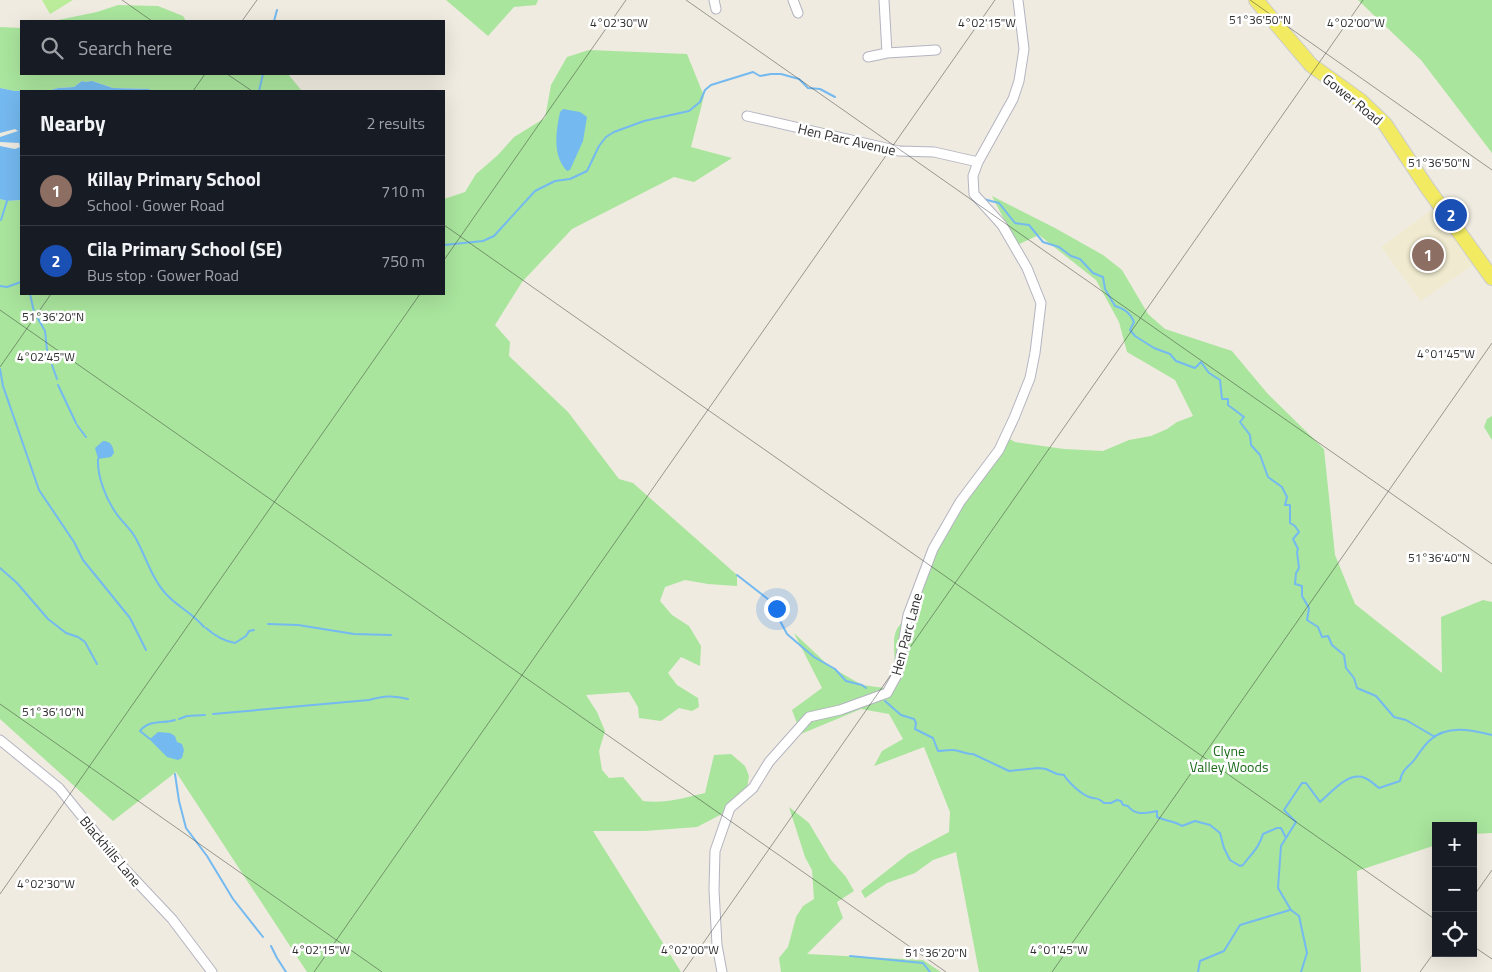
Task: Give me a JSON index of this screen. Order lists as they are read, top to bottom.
{
  "streets": {
    "main road": ["Gower Road"],
    "street": ["Hen Parc Avenue", "Hen Parc Lane", "Blackhills Lane"]
  },
  "crossings": [
    ["Hen Parc Avenue", "Hen Parc Lane"]
  ],
  "parks": ["Clyne Valley Woods"],
  "page": {
    "search": "Search here",
    "heading": ["Nearby", "2 results"],
    "list": [
      {
        "mark": "1",
        "name": "Killay Primary School",
        "note": "School · Gower Road",
        "value": "710 m"
      },
      {
        "mark": "2",
        "name": "Cila Primary School (SE)",
        "note": "Bus stop · Gower Road",
        "value": "750 m"
      }
    ],
    "pins": ["2", "1"],
    "map_buttons": ["+", "−"]
  },
  "coordinates": [
    "51°36'50\"N",
    "4°02'30\"W",
    "4°02'15\"W",
    "4°02'00\"W",
    "51°36'20\"N",
    "4°01'45\"W",
    "4°02'45\"W",
    "51°36'40\"N",
    "51°36'10\"N"
  ]
}
